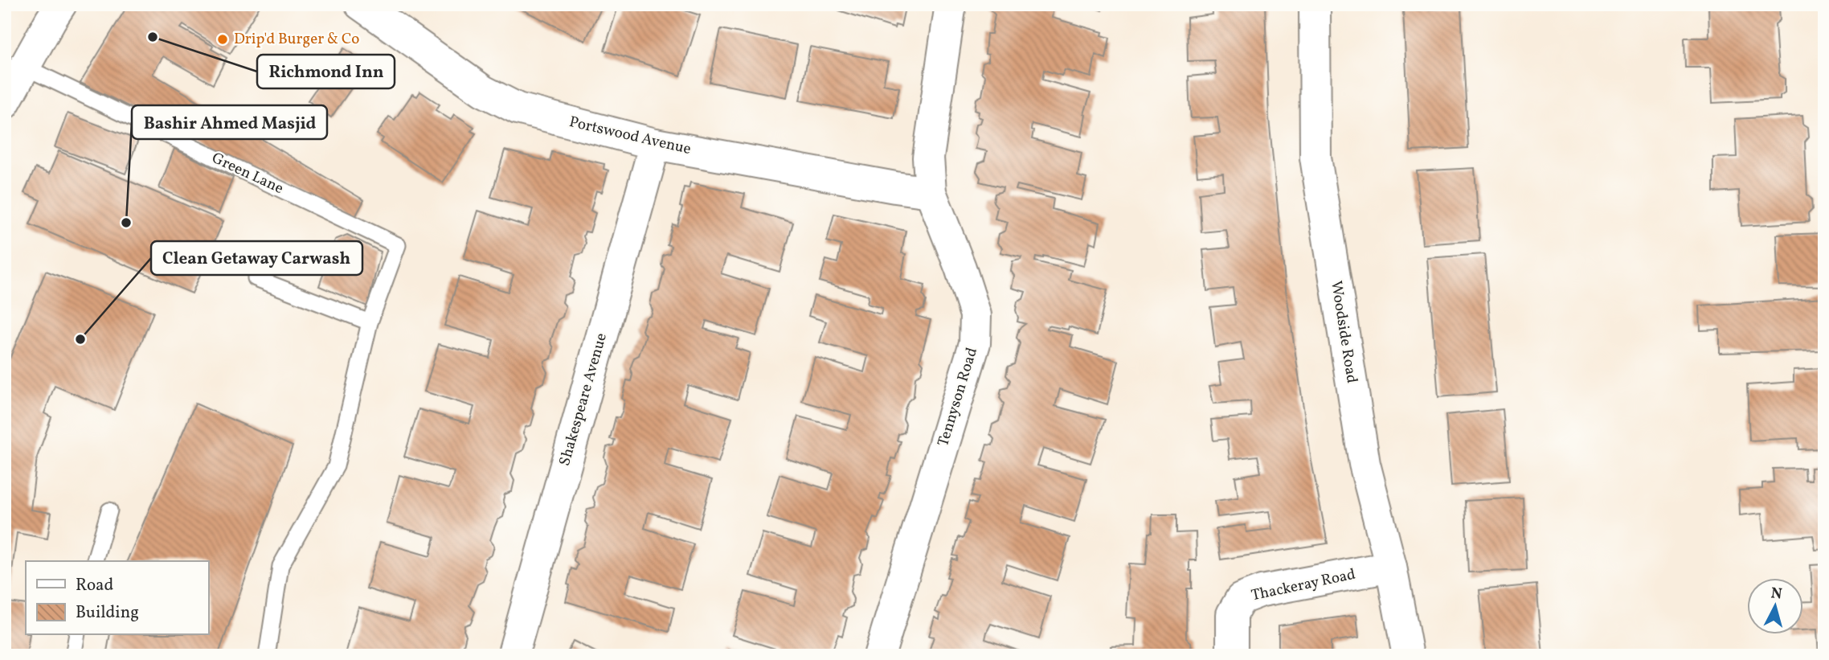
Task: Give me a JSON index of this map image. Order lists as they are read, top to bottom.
{
  "streets": {
    "street": [
      "Portswood Avenue",
      "Woodside Road",
      "Tennyson Road",
      "Shakespeare Avenue",
      "Thackeray Road"
    ],
    "lane": ["Green Lane"]
  },
  "crossings": [
    ["Portswood Avenue", "Tennyson Road"],
    ["Portswood Avenue", "Shakespeare Avenue"],
    ["Woodside Road", "Thackeray Road"]
  ],
  "places": [
    "Richmond Inn",
    "Drip'd Burger & Co",
    "Bashir Ahmed Masjid",
    "Clean Getaway Carwash"
  ],
  "legend": ["Road", "Building"],
  "north": "top"
}
